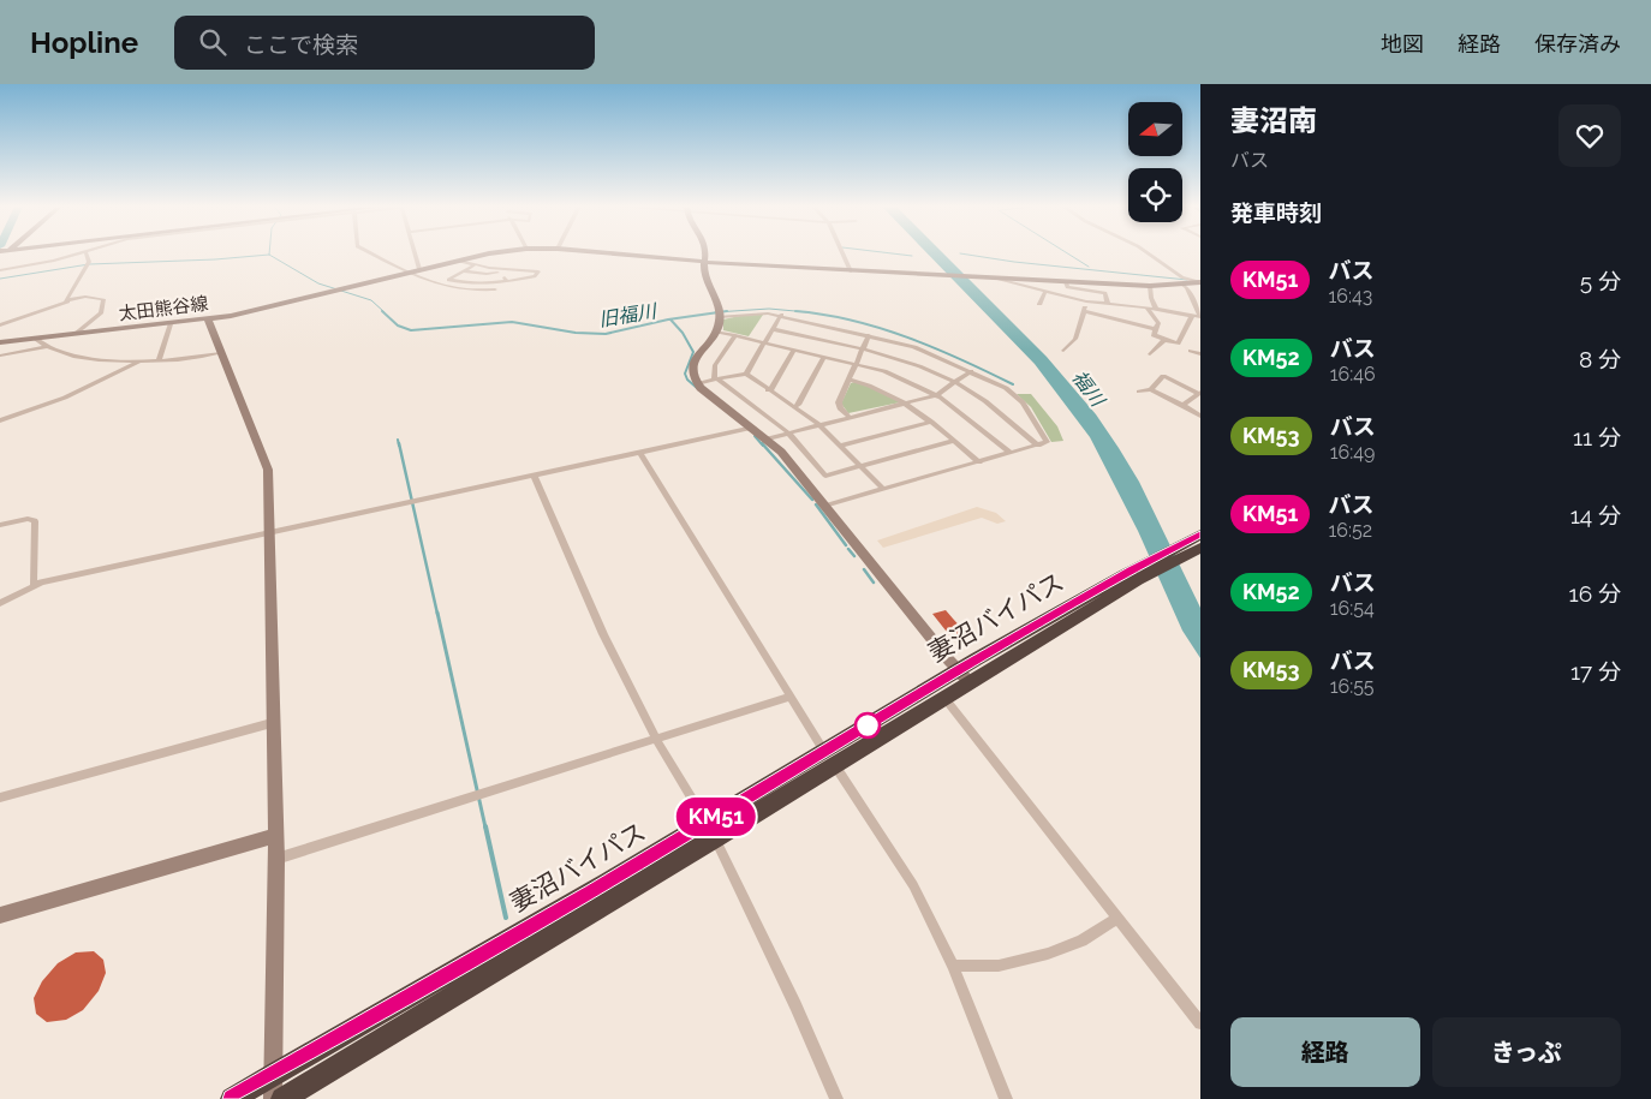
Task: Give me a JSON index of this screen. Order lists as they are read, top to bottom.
{
  "streets": {
    "highway": ["妻沼バイパス"],
    "street": ["太田熊谷線"]
  },
  "water": ["旧福川", "福川"],
  "lines": ["bus line KM51"],
  "north": "left",
  "page": {
    "header": "Hopline",
    "search": "ここで検索",
    "nav": ["地図", "経路", "保存済み"],
    "on_map": "KM51",
    "heading": [
      ["妻沼南", "バス"],
      "発車時刻"
    ],
    "list": [
      {
        "mark": "KM51",
        "name": "バス",
        "note": "16:43",
        "value": "5 分"
      },
      {
        "mark": "KM52",
        "name": "バス",
        "note": "16:46",
        "value": "8 分"
      },
      {
        "mark": "KM53",
        "name": "バス",
        "note": "16:49",
        "value": "11 分"
      },
      {
        "mark": "KM51",
        "name": "バス",
        "note": "16:52",
        "value": "14 分"
      },
      {
        "mark": "KM52",
        "name": "バス",
        "note": "16:54",
        "value": "16 分"
      },
      {
        "mark": "KM53",
        "name": "バス",
        "note": "16:55",
        "value": "17 分"
      }
    ],
    "buttons": ["経路", "きっぷ"]
  }
}
